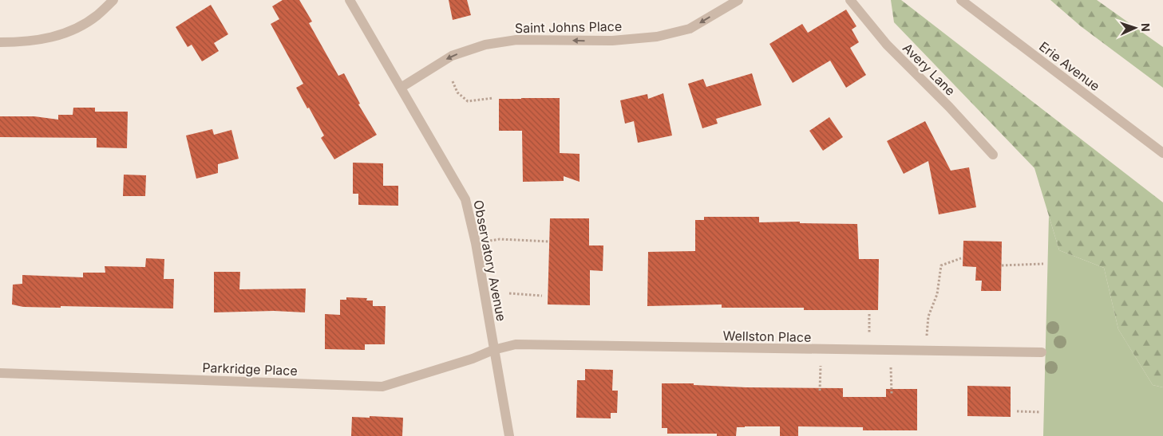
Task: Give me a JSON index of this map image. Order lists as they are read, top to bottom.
{
  "streets": {
    "street": [
      "Saint Johns Place",
      "Erie Avenue",
      "Avery Lane",
      "Observatory Avenue",
      "Wellston Place",
      "Parkridge Place"
    ]
  },
  "crossings": [
    ["Saint Johns Place", "Observatory Avenue"],
    ["Observatory Avenue", "Wellston Place"],
    ["Observatory Avenue", "Parkridge Place"],
    ["Wellston Place", "Parkridge Place"]
  ],
  "one_way": ["Saint Johns Place"],
  "north": "right"
}
